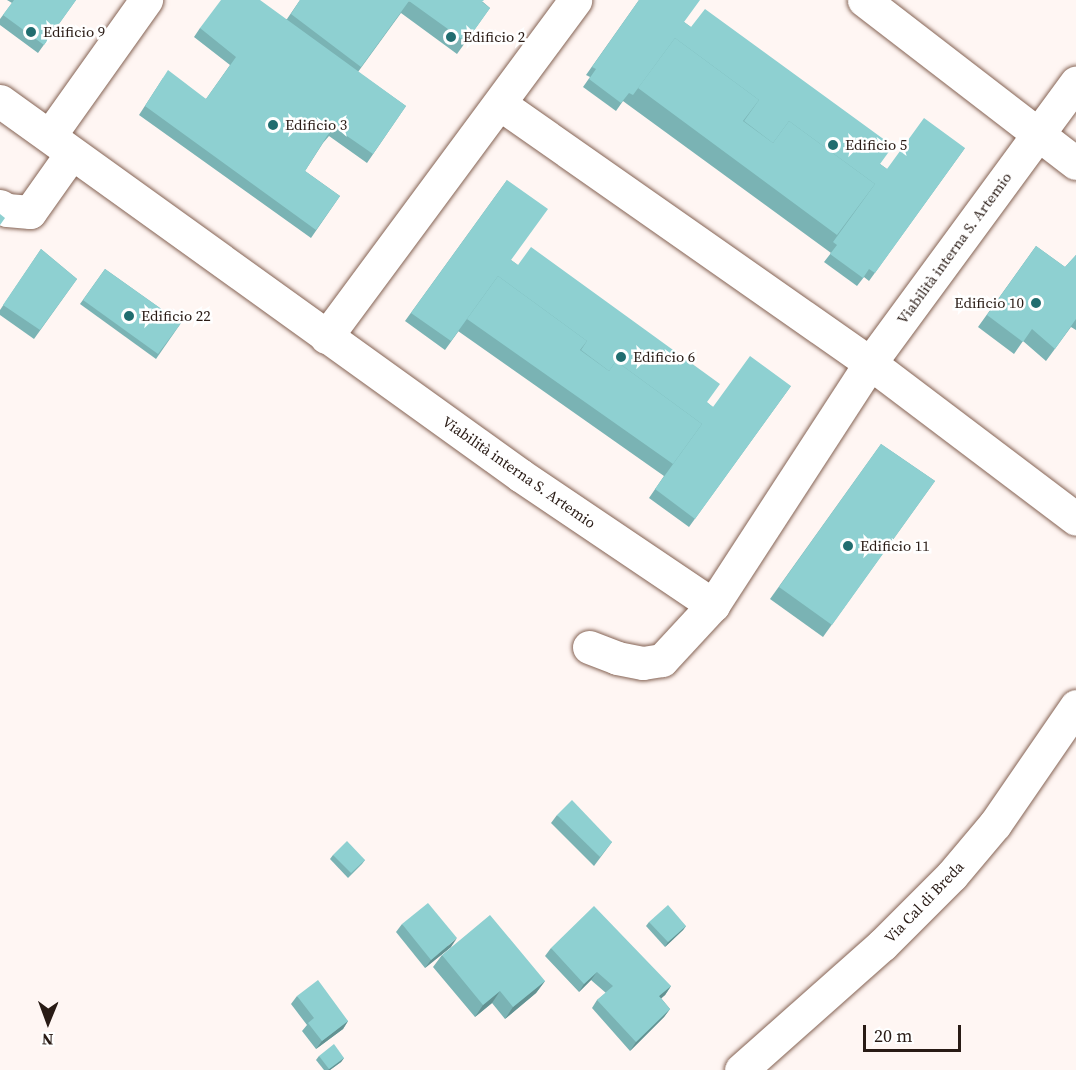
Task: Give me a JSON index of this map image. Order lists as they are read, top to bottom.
{
  "streets": {
    "street": ["Viabilità interna S. Artemio", "Via Cal di Breda"]
  },
  "places": [
    "Edificio 9",
    "Edificio 2",
    "Edificio 3",
    "Edificio 5",
    "Edificio 10",
    "Edificio 22",
    "Edificio 6",
    "Edificio 11"
  ],
  "scale_bar": "20 m",
  "north": "bottom"
}
